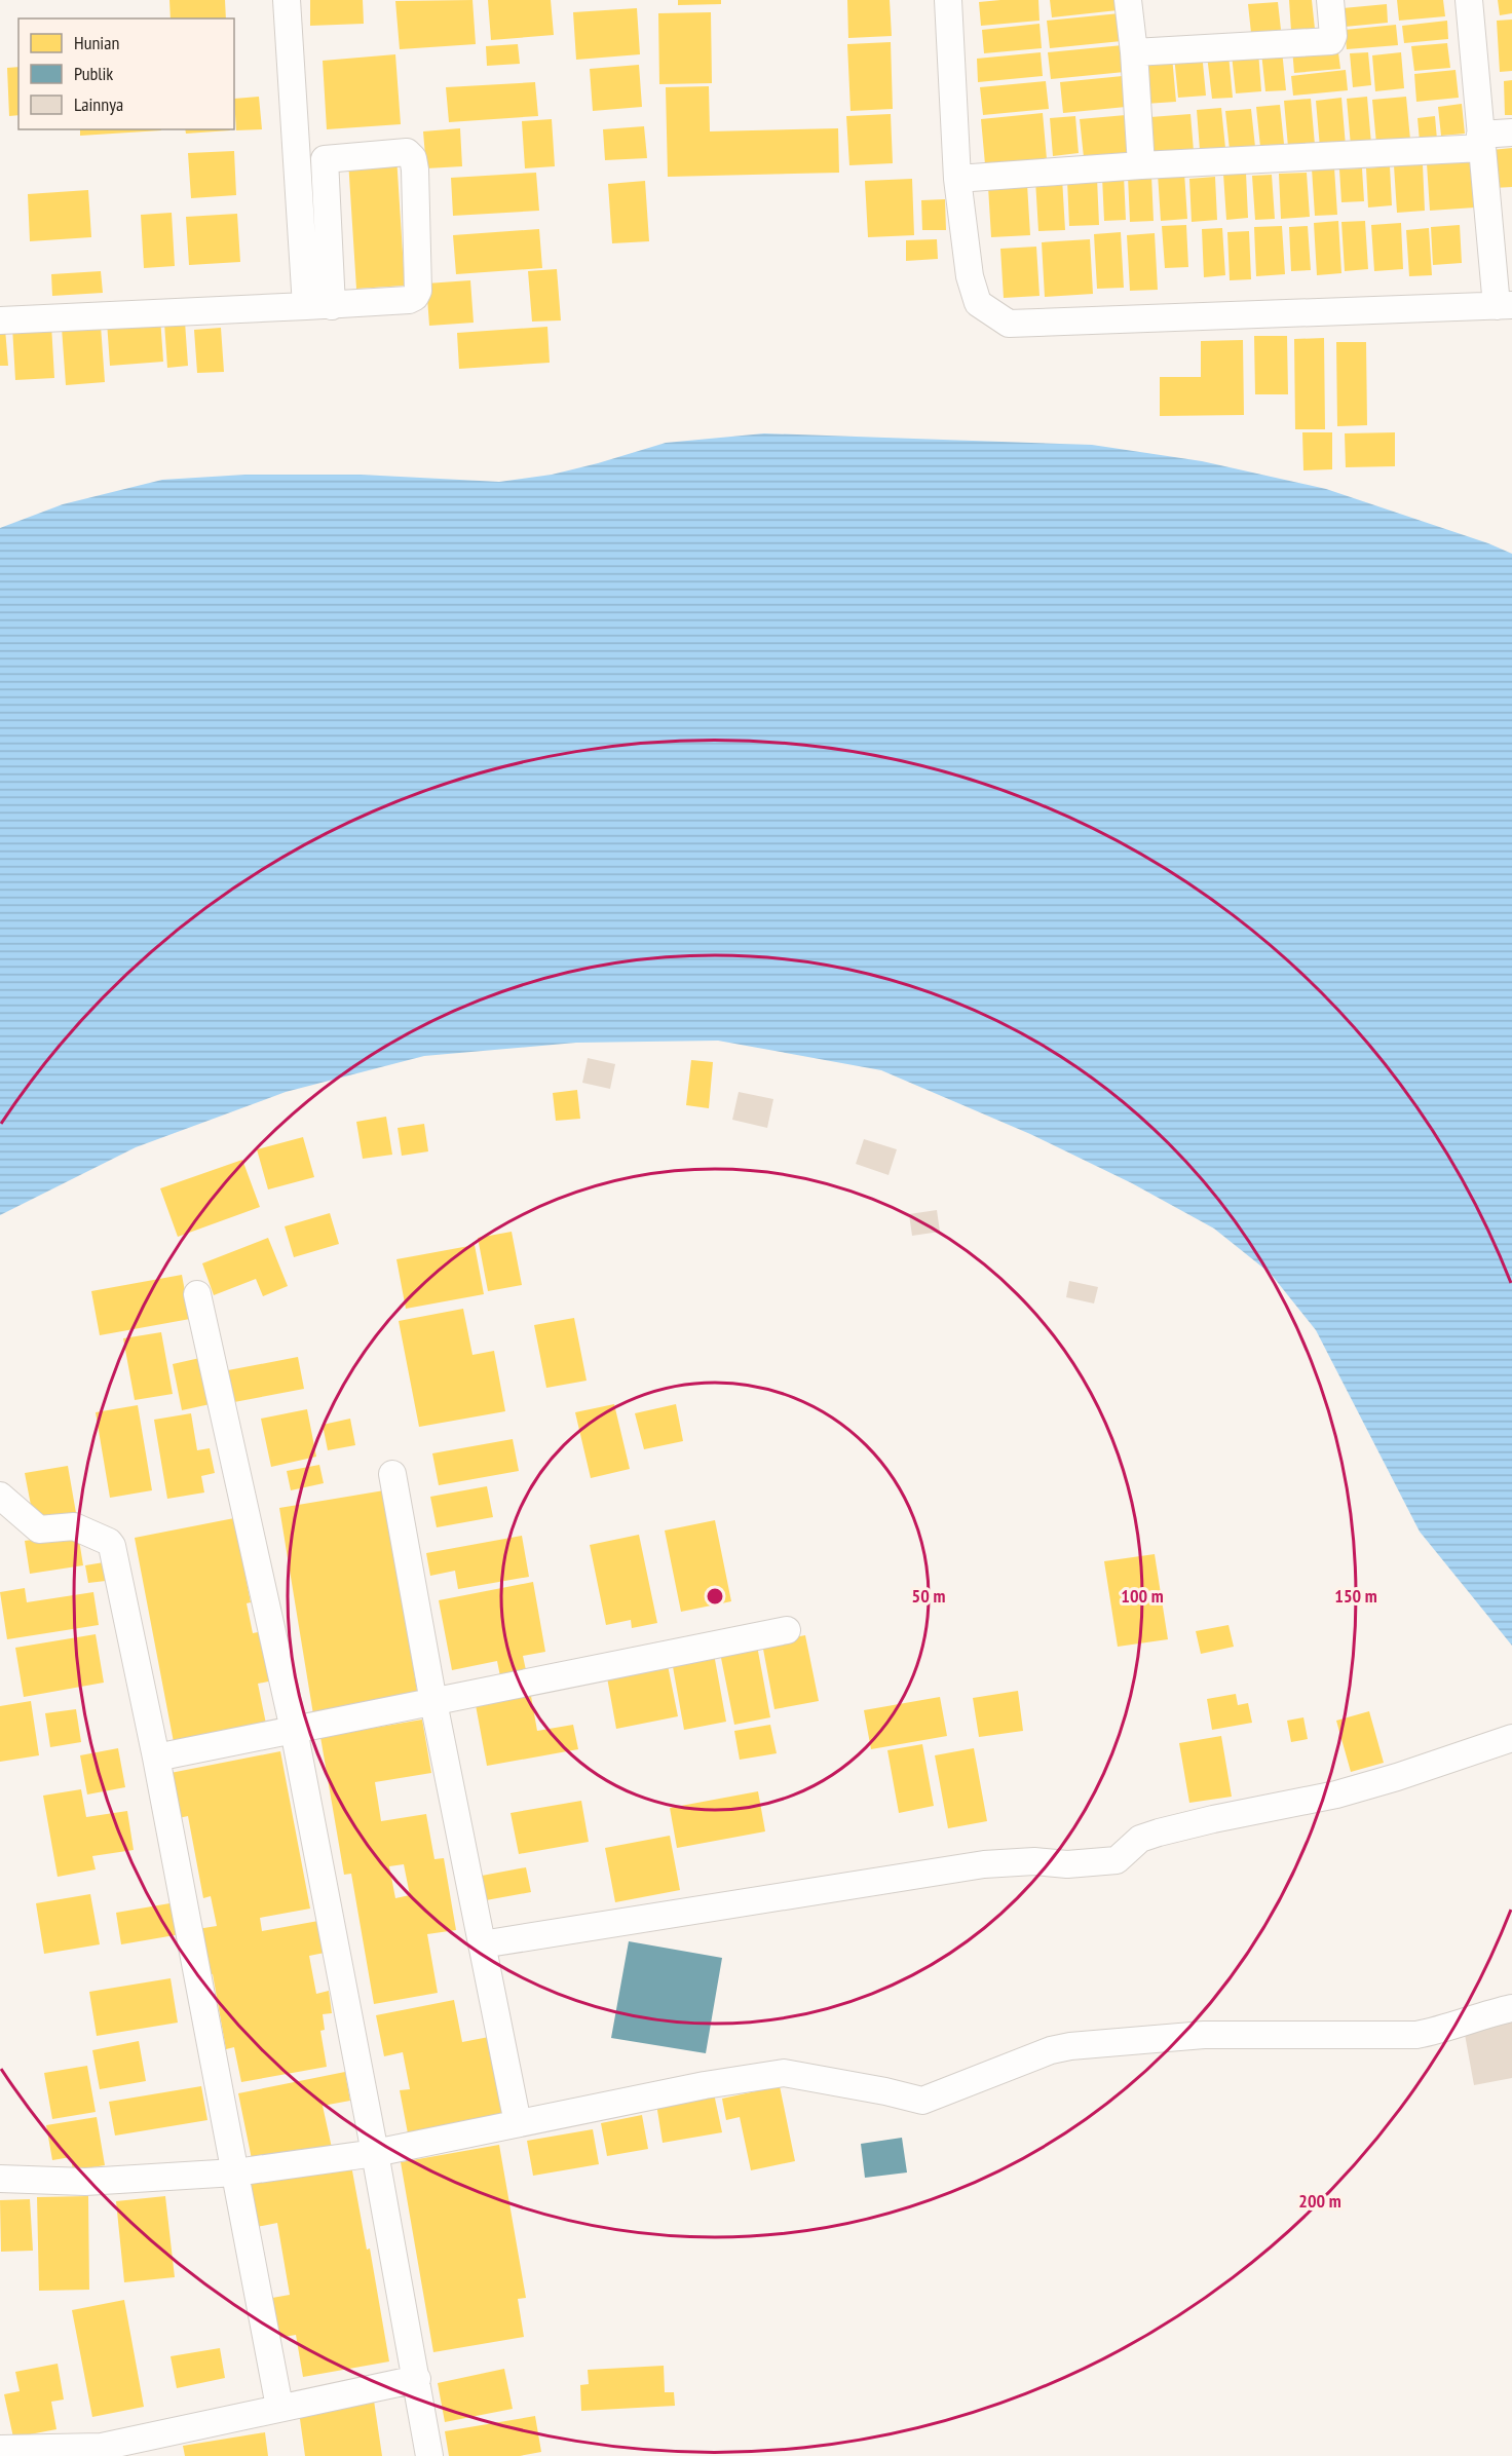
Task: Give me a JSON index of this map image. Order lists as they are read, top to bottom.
{
  "legend": ["Hunian", "Publik", "Lainnya"],
  "rings": [
    "50 m",
    "100 m",
    "150 m",
    "200 m"
  ]
}
